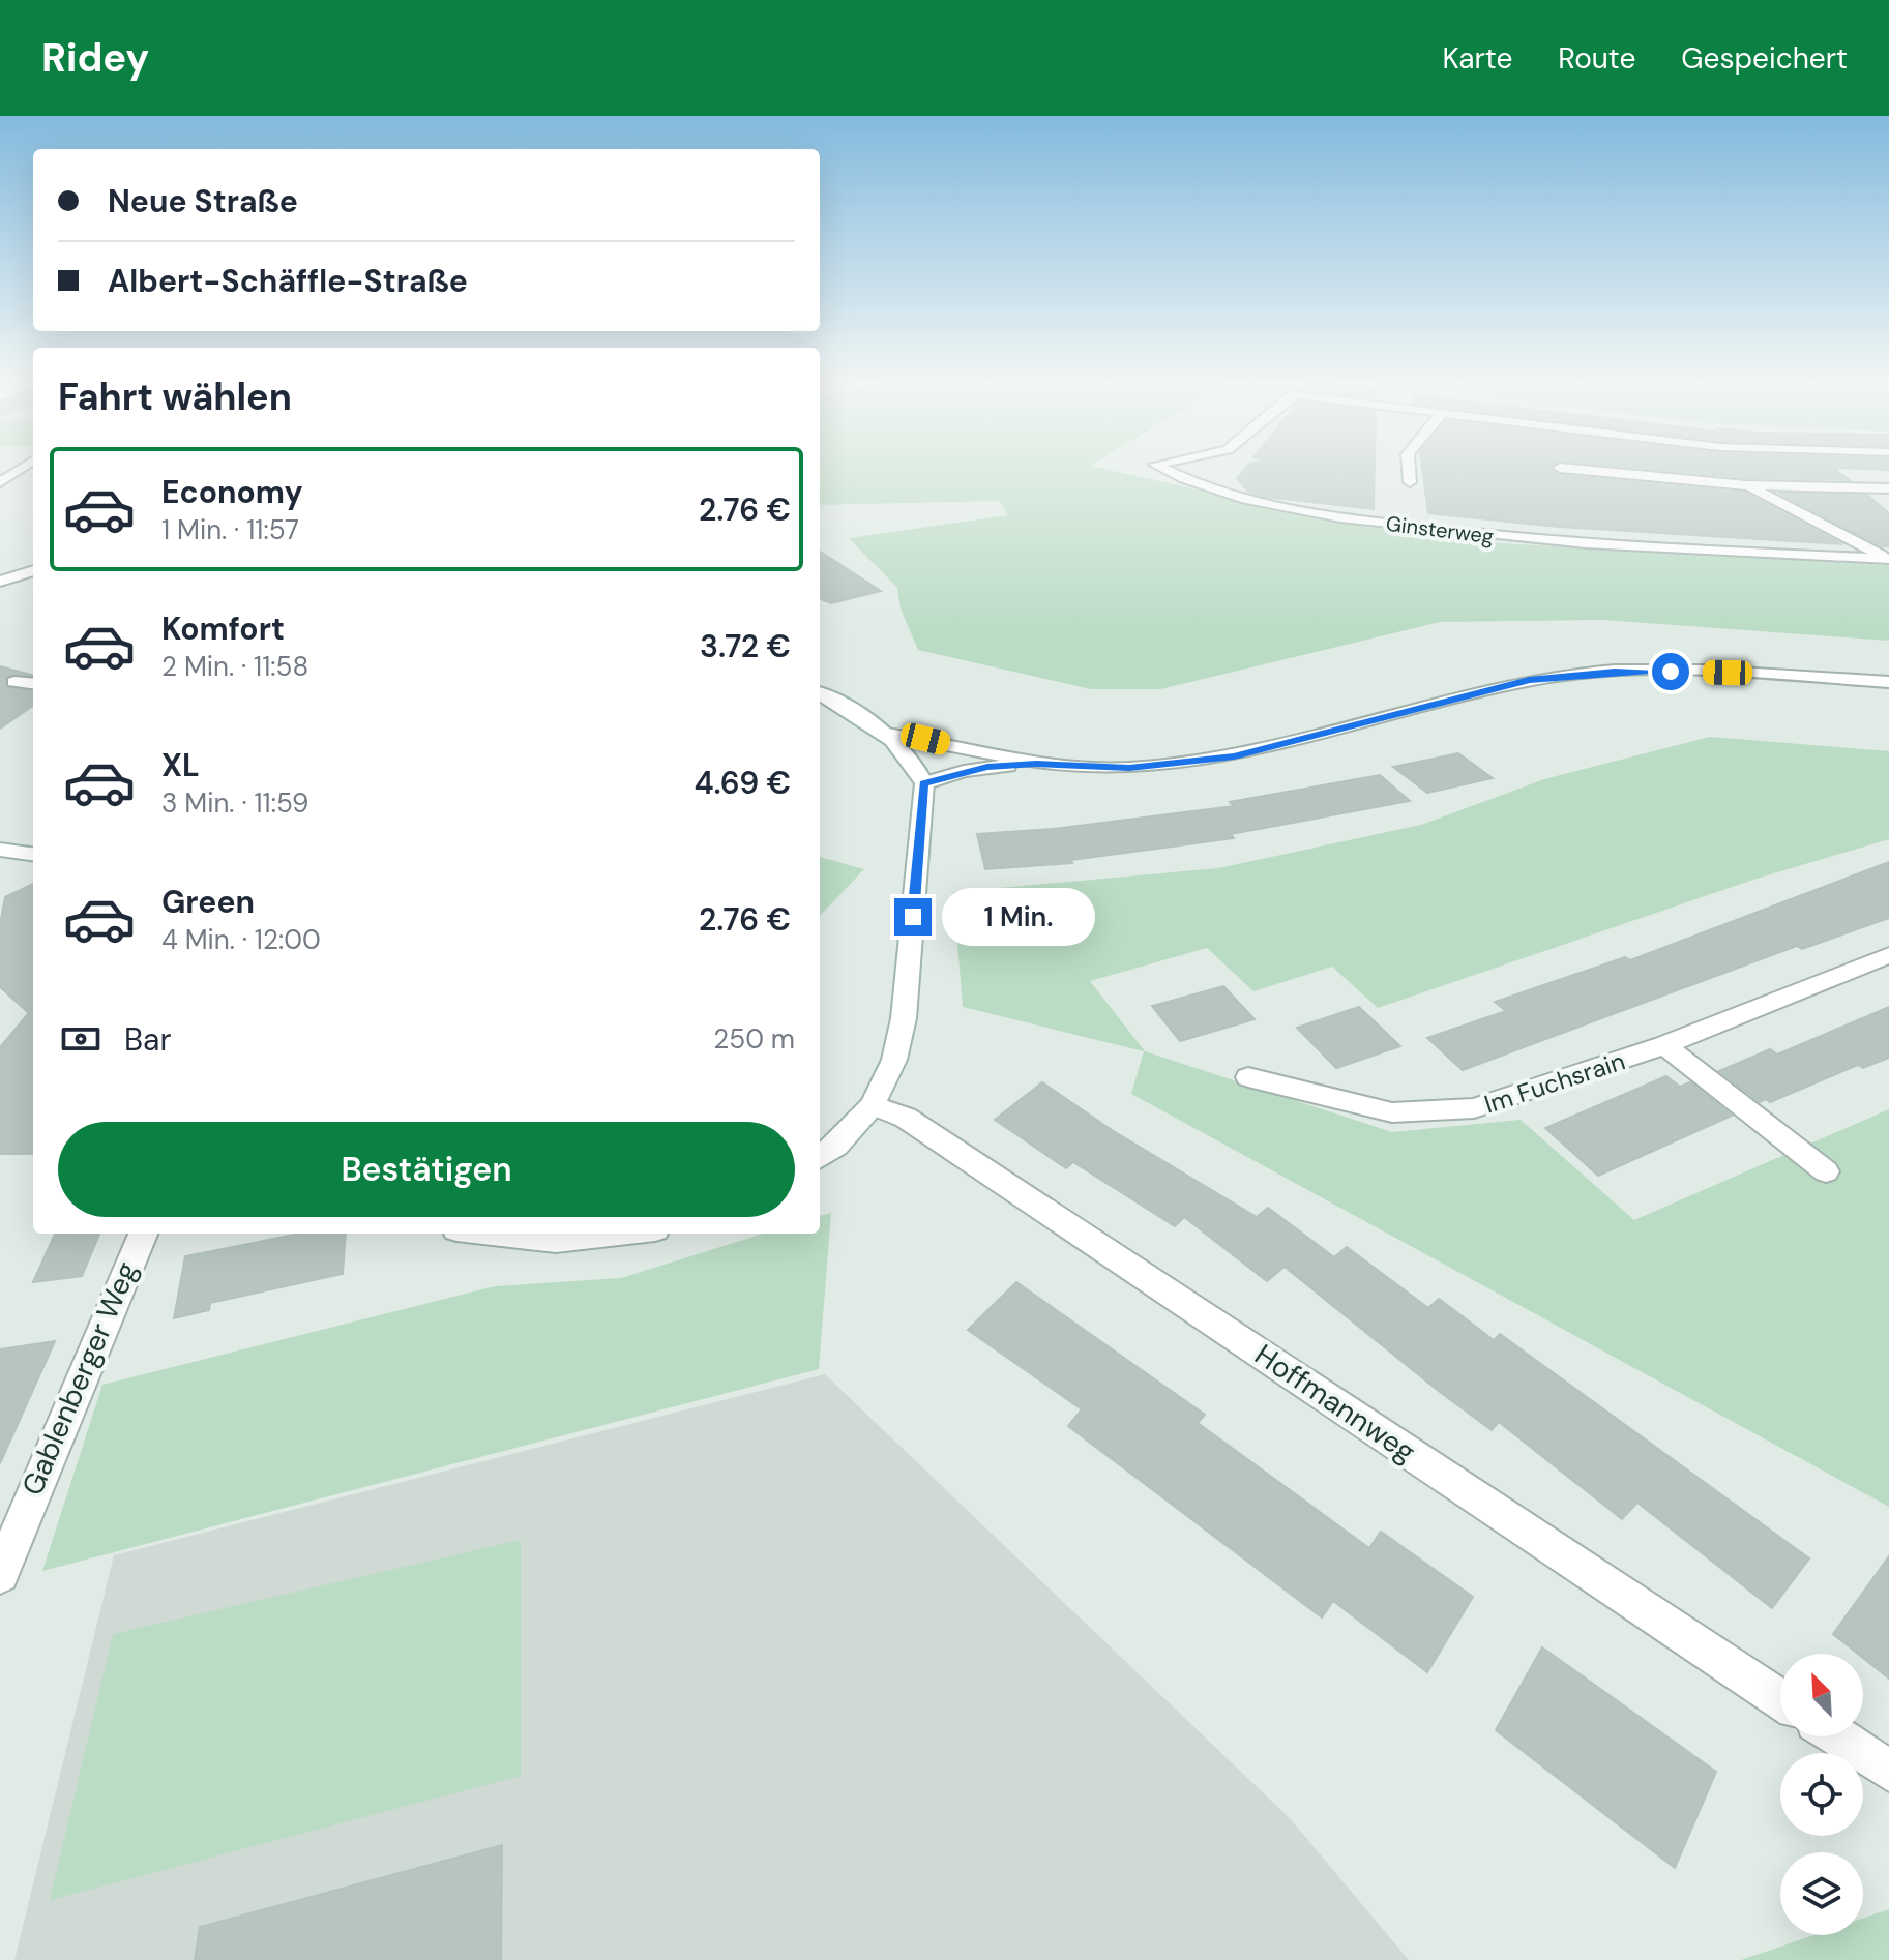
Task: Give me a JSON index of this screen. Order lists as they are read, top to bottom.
{
  "streets": {
    "street": [
      "Ginsterweg",
      "Im Fuchsrain",
      "Gablenberger Weg",
      "Hoffmannweg"
    ]
  },
  "north": "top left",
  "page": {
    "header": "Ridey",
    "nav": ["Karte", "Route", "Gespeichert"],
    "banner": ["Neue Straße", "Albert-Schäffle-Straße"],
    "heading": "Fahrt wählen",
    "list": [
      {
        "name": "Economy",
        "note": "1 Min. · 11:57",
        "value": "2.76 €"
      },
      {
        "name": "Komfort",
        "note": "2 Min. · 11:58",
        "value": "3.72 €"
      },
      {
        "name": "XL",
        "note": "3 Min. · 11:59",
        "value": "4.69 €"
      },
      {
        "name": "Green",
        "note": "4 Min. · 12:00",
        "value": "2.76 €"
      }
    ],
    "bubble": "1 Min.",
    "pay": ["Bar", "250 m"],
    "buttons": "Bestätigen"
  }
}
